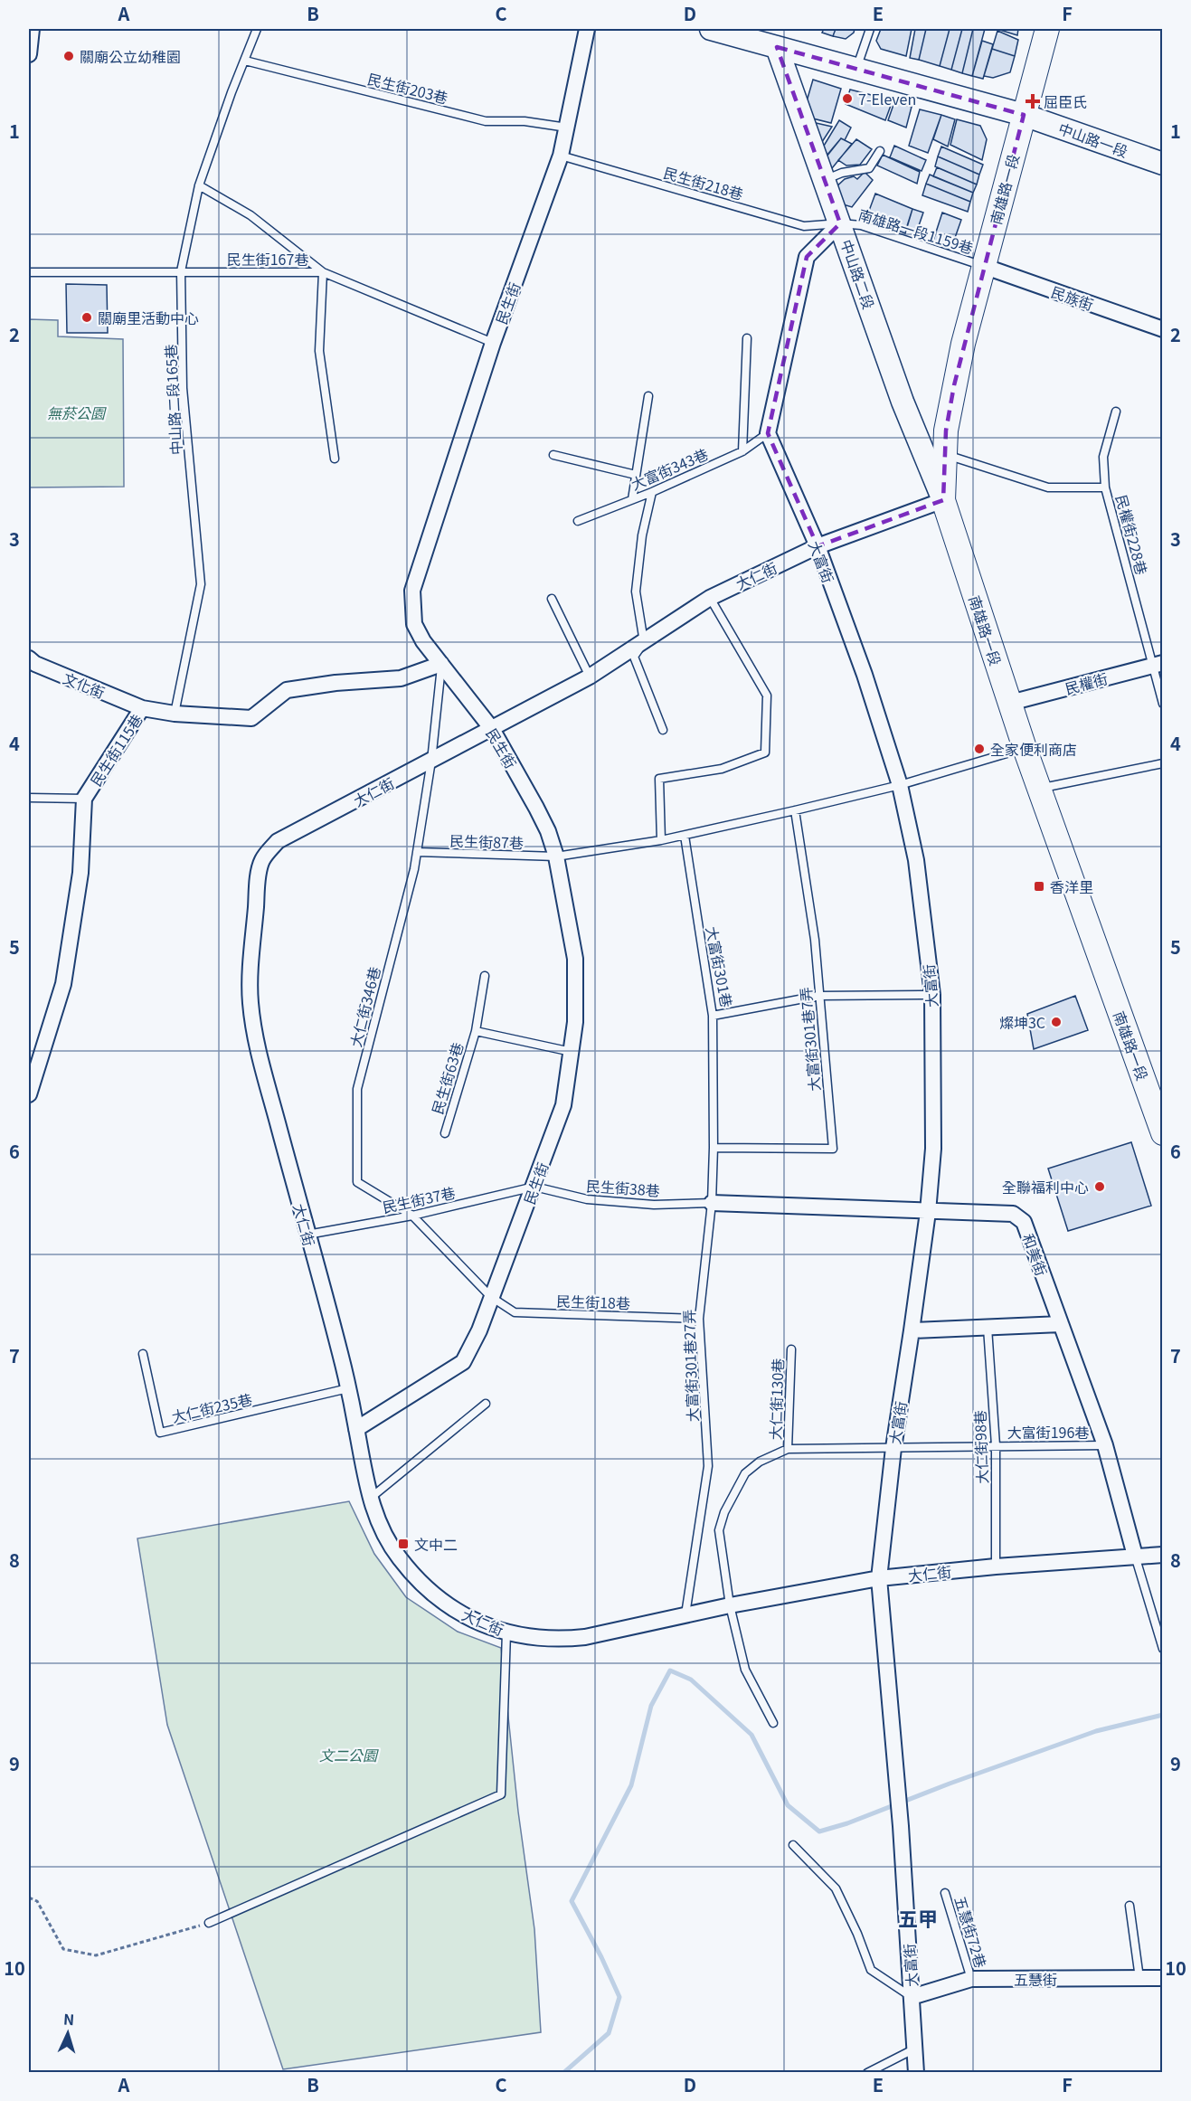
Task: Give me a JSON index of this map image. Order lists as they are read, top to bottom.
{
  "streets": {
    "main road": ["南雄路一段"],
    "street": [
      "中山路一段",
      "中山路二段",
      "民族街",
      "民生街",
      "大富街",
      "大仁街",
      "民權街",
      "文化街",
      "民生街115巷",
      "和美街",
      "五慧街"
    ],
    "lane": [
      "民生街203巷",
      "民生街218巷",
      "南雄路一段1159巷",
      "民生街167巷",
      "中山路二段165巷",
      "大富街343巷",
      "民權街228巷",
      "民生街87巷",
      "大富街301巷",
      "大仁街346巷",
      "大富街301巷7弄",
      "民生街63巷",
      "民生街38巷",
      "民生街37巷",
      "民生街18巷",
      "大富街301巷27弄",
      "大仁街130巷",
      "大仁街235巷",
      "大富街196巷",
      "大仁街98巷",
      "五慧街72巷"
    ]
  },
  "crossings": [
    ["民生街203巷", "民生街"],
    ["民生街203巷", "中山路二段165巷"],
    ["中山路一段", "南雄路一段"],
    ["民生街218巷", "南雄路一段1159巷"],
    ["民生街218巷", "中山路二段"],
    ["民生街218巷", "民生街"],
    ["南雄路一段", "南雄路一段1159巷"],
    ["南雄路一段", "中山路二段"],
    ["南雄路一段", "民族街"],
    ["南雄路一段", "大仁街"],
    ["南雄路一段", "民權街"],
    ["南雄路一段1159巷", "中山路二段"],
    ["南雄路一段1159巷", "民族街"],
    ["民生街167巷", "民生街"],
    ["民生街167巷", "中山路二段165巷"],
    ["中山路二段", "大仁街"],
    ["民生街", "大仁街"],
    ["民生街", "民生街115巷"],
    ["民生街", "民生街87巷"],
    ["民生街", "大仁街346巷"],
    ["民生街", "民生街63巷"],
    ["民生街", "民生街38巷"],
    ["民生街", "民生街37巷"],
    ["民生街", "民生街18巷"],
    ["中山路二段165巷", "民生街115巷"],
    ["大富街343巷", "大富街"],
    ["民權街228巷", "民權街"],
    ["大富街", "大仁街"],
    ["大富街", "大富街301巷"],
    ["大富街", "和美街"],
    ["大富街", "大仁街130巷"],
    ["大富街", "大富街196巷"],
    ["大富街", "五慧街"],
    ["大仁街", "大仁街346巷"],
    ["大仁街", "民生街37巷"],
    ["大仁街", "和美街"],
    ["大仁街", "大富街301巷27弄"],
    ["大仁街", "大仁街130巷"],
    ["大仁街", "大仁街235巷"],
    ["大仁街", "大仁街98巷"],
    ["文化街", "民生街115巷"],
    ["民生街115巷", "大仁街346巷"],
    ["民生街87巷", "大仁街346巷"],
    ["大富街301巷", "大富街301巷7弄"],
    ["大富街301巷", "大富街301巷27弄"],
    ["大仁街346巷", "民生街37巷"],
    ["大仁街346巷", "民生街18巷"],
    ["大富街301巷7弄", "大富街301巷27弄"],
    ["民生街38巷", "民生街37巷"],
    ["民生街38巷", "和美街"],
    ["民生街38巷", "大富街301巷27弄"],
    ["和美街", "大富街301巷27弄"],
    ["和美街", "大富街196巷"],
    ["民生街18巷", "大富街301巷27弄"],
    ["大仁街130巷", "大富街196巷"],
    ["大富街196巷", "大仁街98巷"],
    ["五慧街72巷", "五慧街"]
  ],
  "districts": ["五甲"],
  "parks": ["無菸公園", "文二公園"],
  "places": {
    "other": [
      "關廟公立幼稚園",
      "7-Eleven",
      "關廟里活動中心",
      "全家便利商店",
      "燦坤3C",
      "全聯福利中心"
    ],
    "health": ["屈臣氏"],
    "transit": ["香洋里", "文中二"]
  },
  "north": "top",
  "grid": {
    "columns": [
      "A",
      "B",
      "C",
      "D",
      "E",
      "F"
    ],
    "rows": [
      "1",
      "2",
      "3",
      "4",
      "5",
      "6",
      "7",
      "8",
      "9",
      "10"
    ]
  }
}
